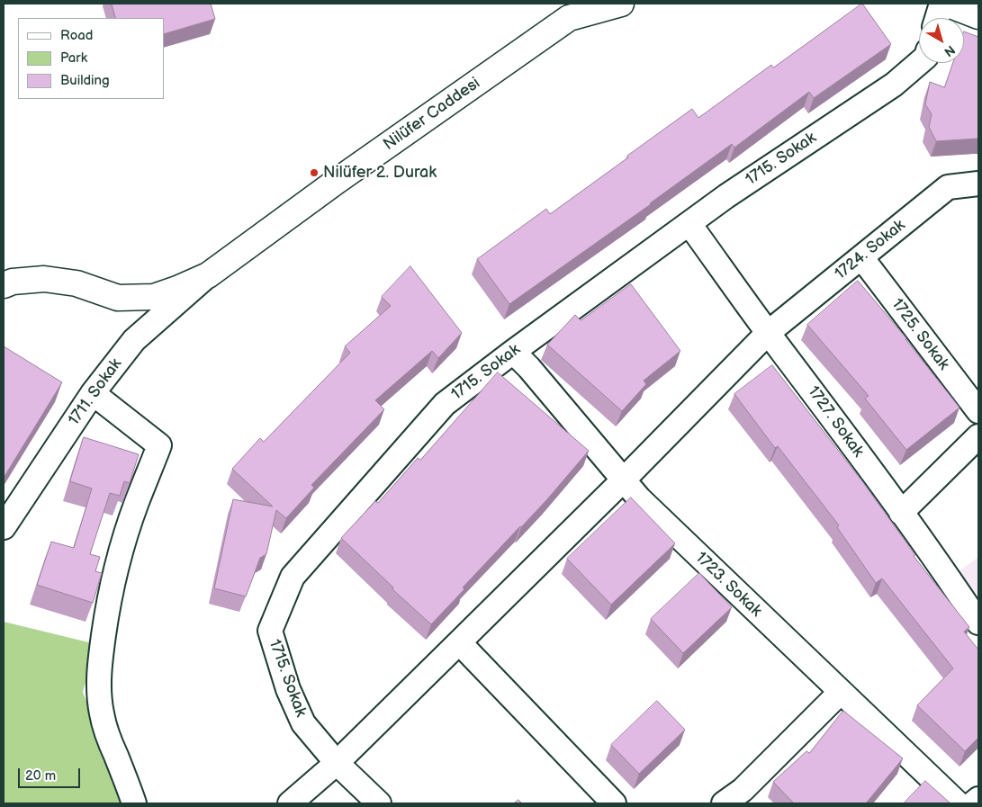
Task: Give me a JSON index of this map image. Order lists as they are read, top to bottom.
{
  "streets": {
    "street": [
      "Nilüfer Caddesi",
      "1715. Sokak",
      "1724. Sokak",
      "1725. Sokak",
      "1711. Sokak",
      "1727. Sokak",
      "1723. Sokak"
    ]
  },
  "crossings": [
    ["Nilüfer Caddesi", "1711. Sokak"],
    ["1715. Sokak", "1724. Sokak"],
    ["1715. Sokak", "1727. Sokak"],
    ["1715. Sokak", "1723. Sokak"],
    ["1724. Sokak", "1725. Sokak"],
    ["1724. Sokak", "1727. Sokak"],
    ["1724. Sokak", "1723. Sokak"]
  ],
  "places": ["Nilüfer 2. Durak"],
  "legend": ["Road", "Park", "Building"],
  "scale_bar": "20 m",
  "north": "bottom right"
}
